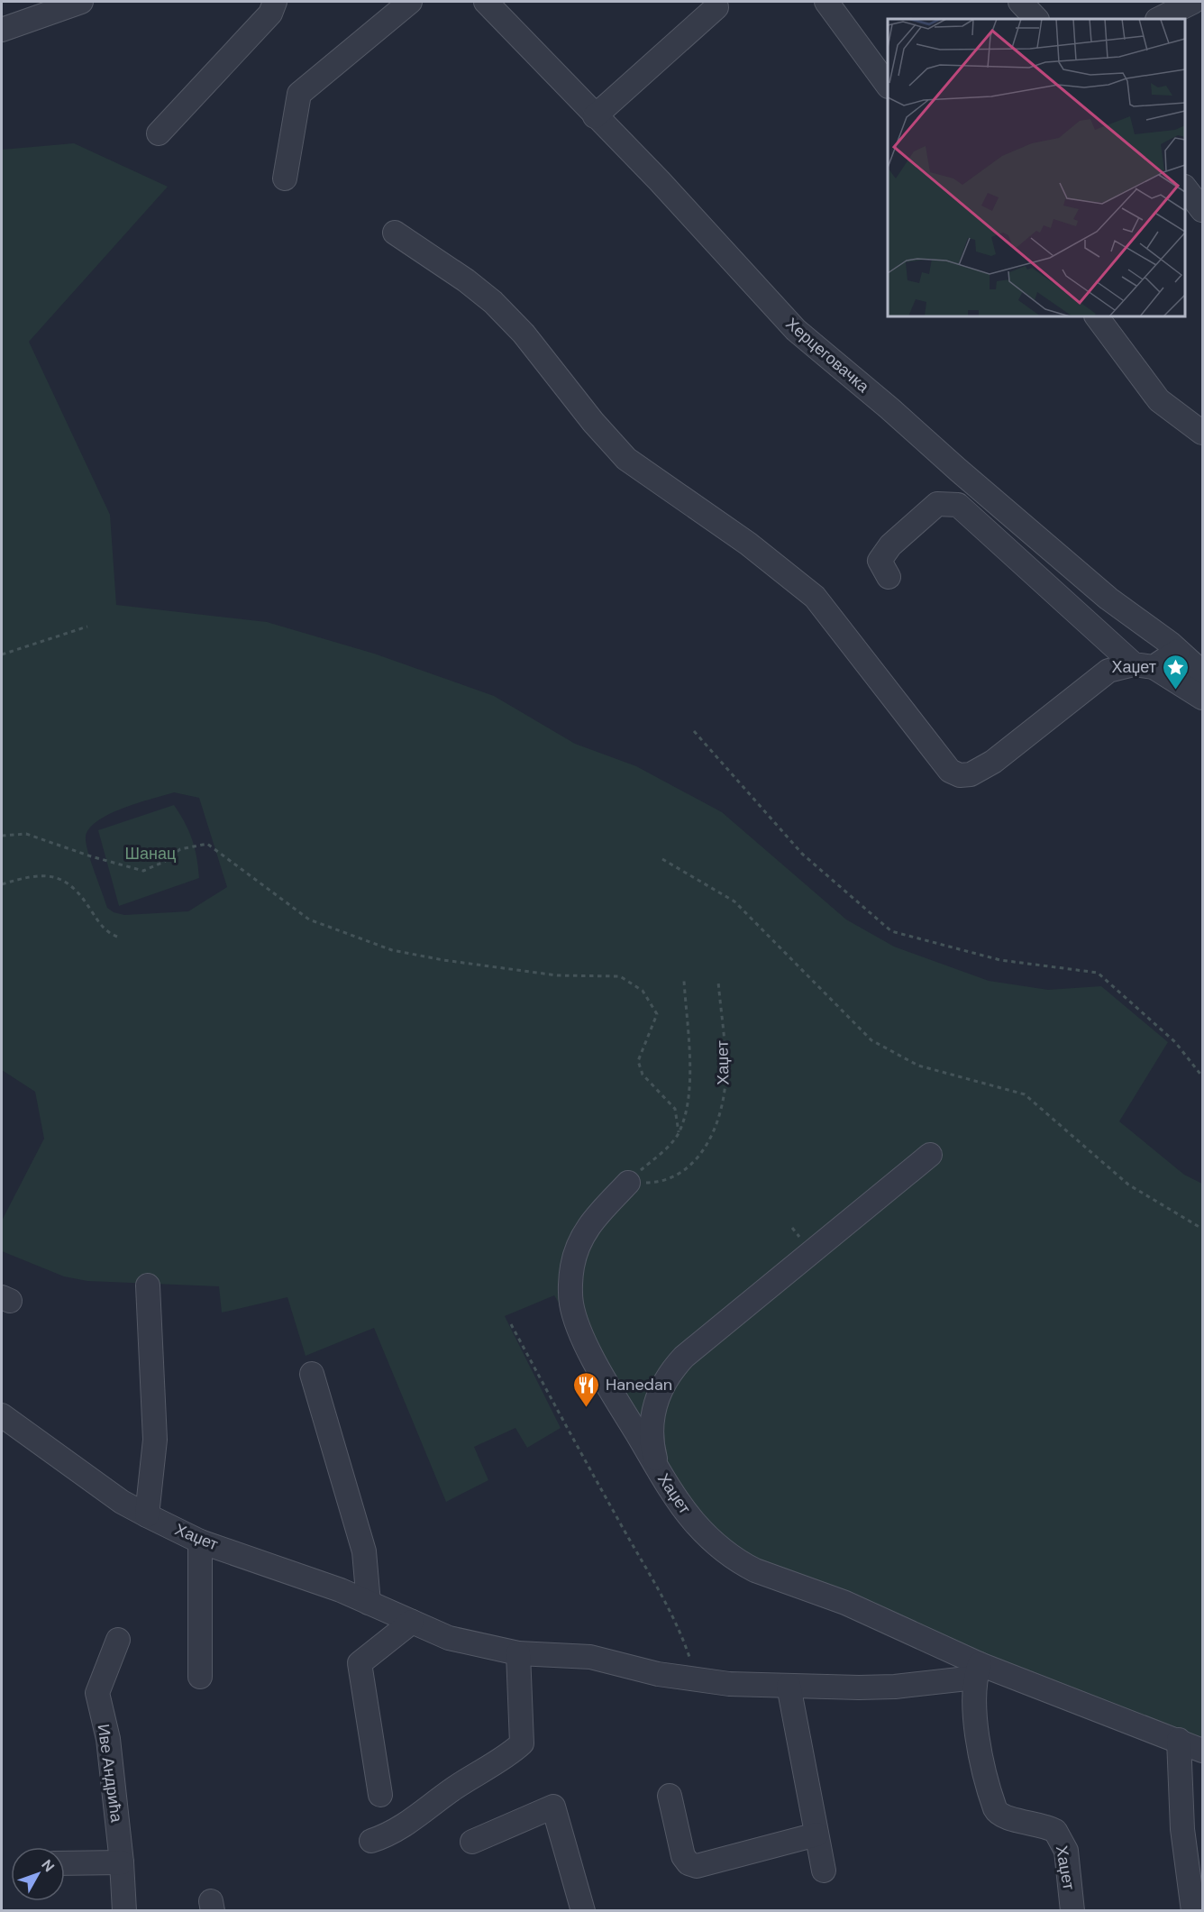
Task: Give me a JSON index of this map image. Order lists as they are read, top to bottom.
{
  "streets": {
    "street": ["Херцеговачка", "Хаџет", "Иве Андрића"]
  },
  "parks": ["Шанац"],
  "places": {
    "place": ["Хаџет"],
    "restaurant": ["Hanedan"]
  },
  "north": "top right"
}
